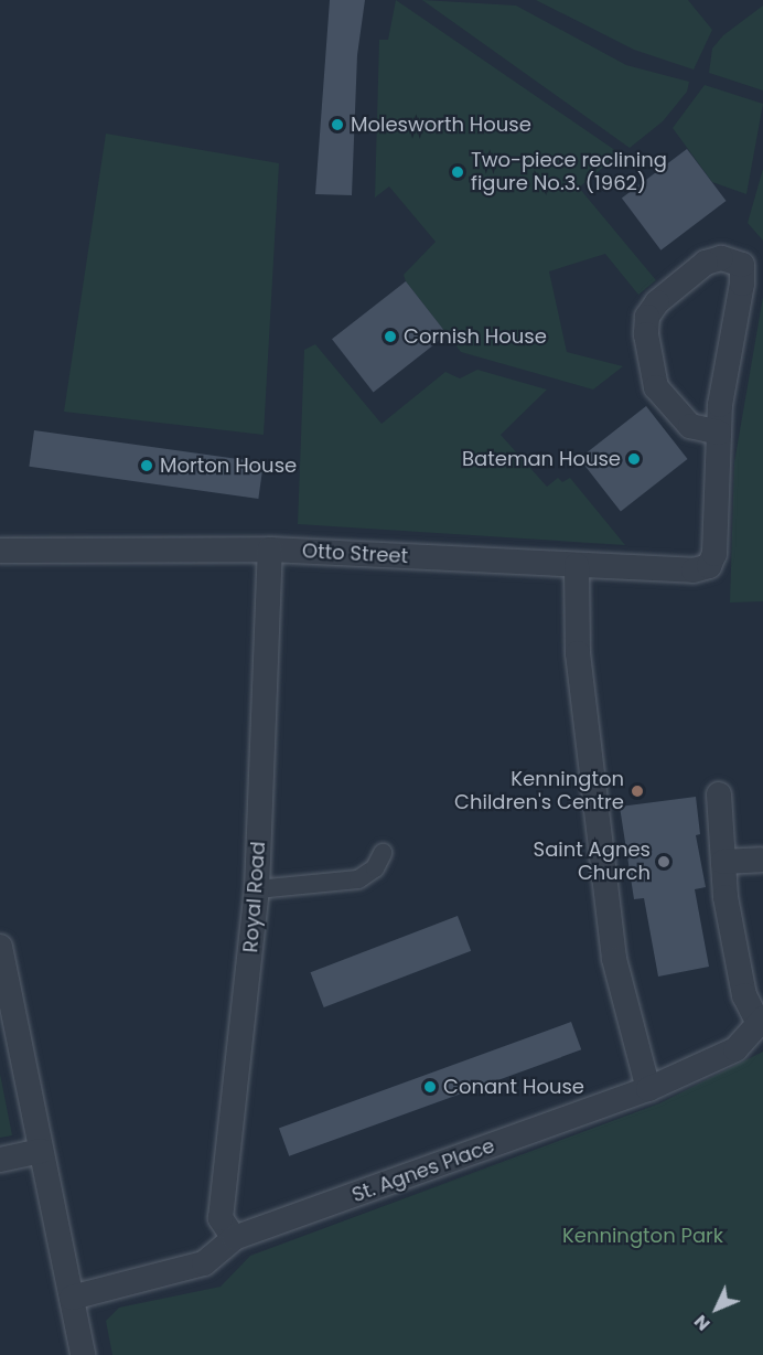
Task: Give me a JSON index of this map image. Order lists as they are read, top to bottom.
{
  "streets": {
    "street": ["Otto Street", "Royal Road", "St. Agnes Place"]
  },
  "crossings": [
    ["Otto Street", "Royal Road"],
    ["Royal Road", "St. Agnes Place"]
  ],
  "parks": ["Kennington Park"],
  "places": [
    "Molesworth House",
    "Two-piece reclining figure No.3. (1962)",
    "Cornish House",
    "Bateman House",
    "Morton House",
    "Kennington Children's Centre",
    "Saint Agnes Church",
    "Conant House"
  ],
  "north": "bottom left"
}
